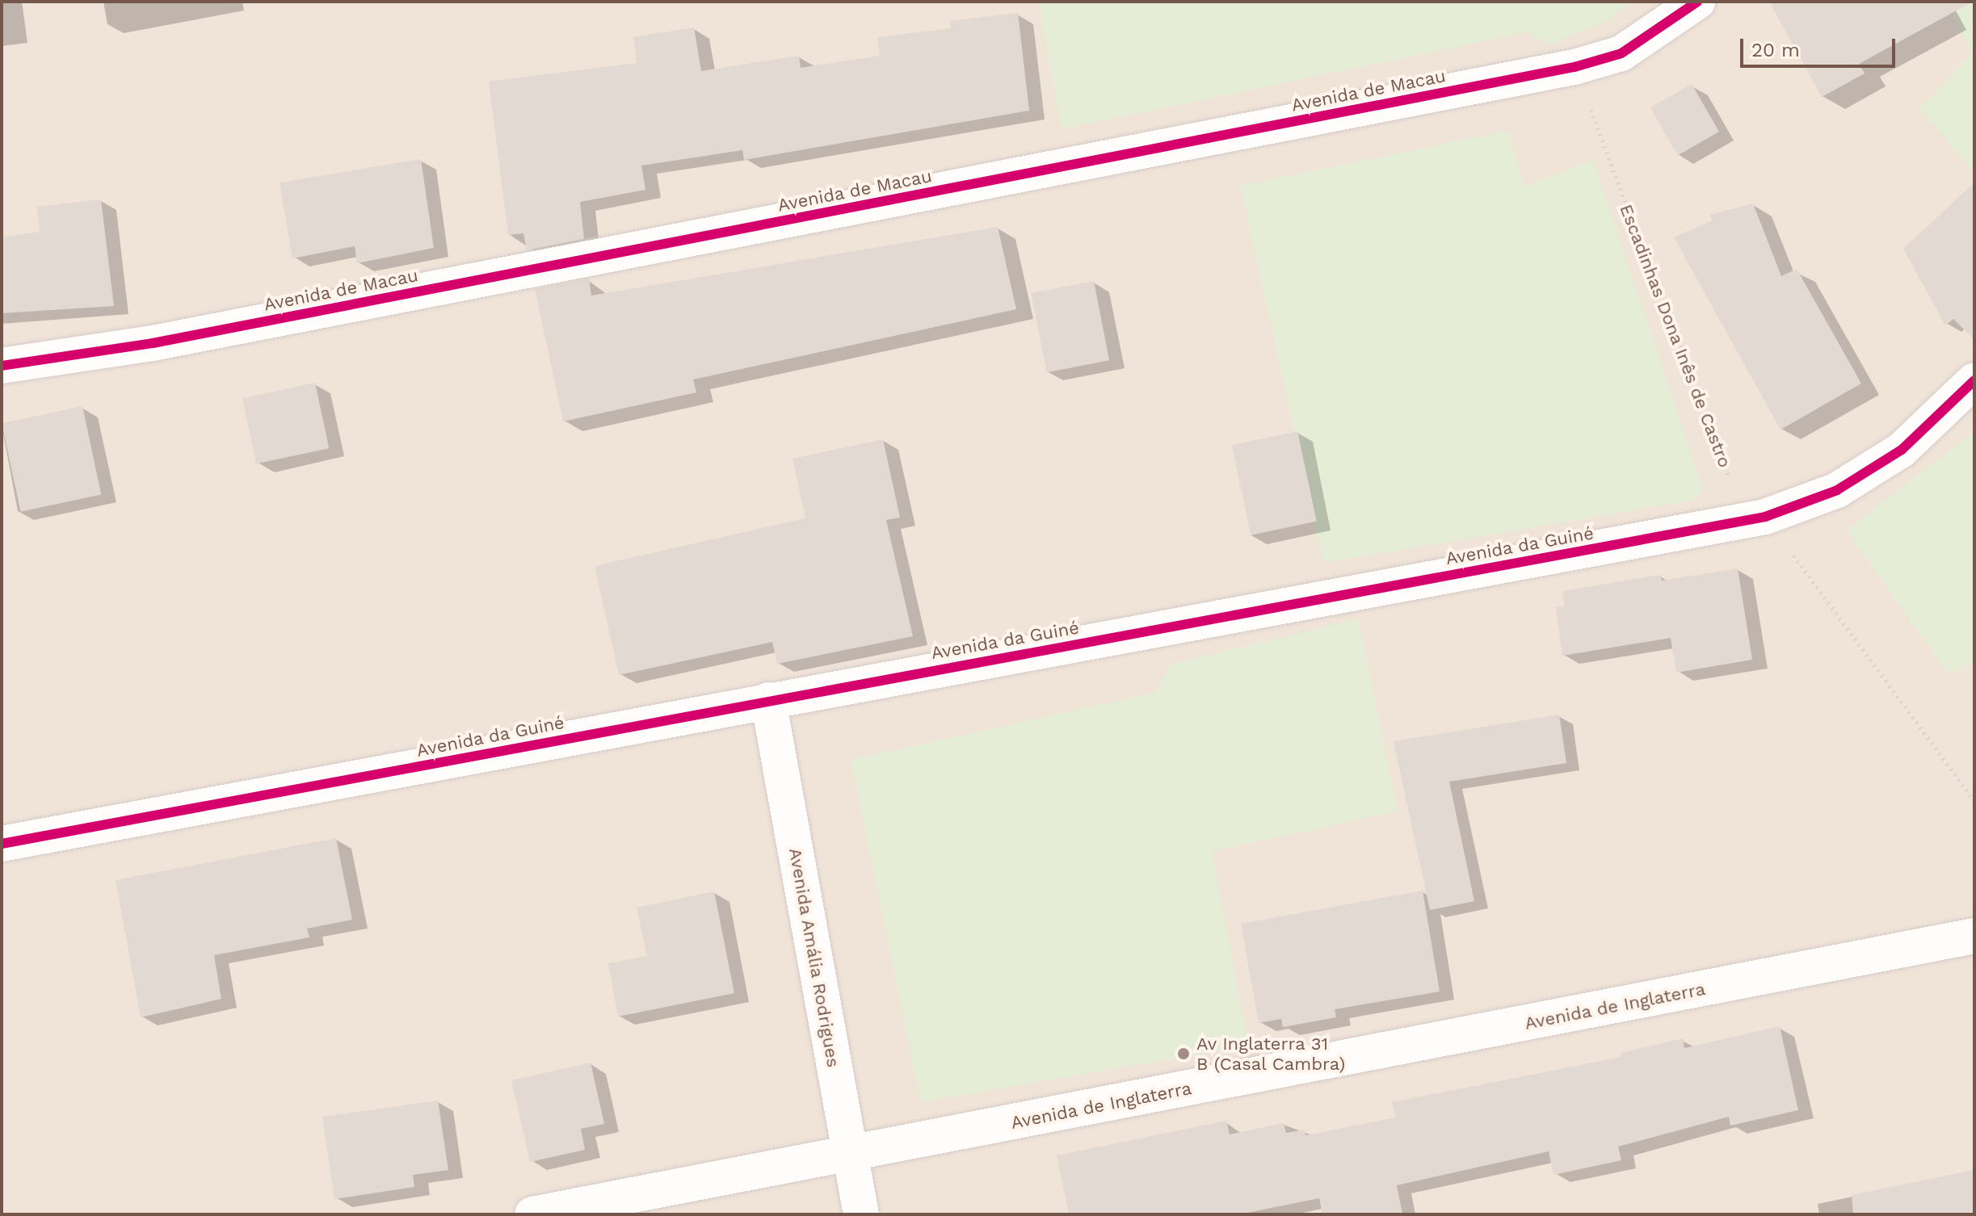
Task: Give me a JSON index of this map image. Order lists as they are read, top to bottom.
{
  "streets": {
    "street": [
      "Avenida de Macau",
      "Avenida da Guiné",
      "Avenida Amália Rodrigues",
      "Avenida de Inglaterra"
    ],
    "path": ["Escadinhas Dona Inês de Castro"]
  },
  "crossings": [
    ["Avenida de Macau", "Escadinhas Dona Inês de Castro"],
    ["Escadinhas Dona Inês de Castro", "Avenida da Guiné"],
    ["Avenida da Guiné", "Avenida Amália Rodrigues"],
    ["Avenida Amália Rodrigues", "Avenida de Inglaterra"]
  ],
  "places": ["Av Inglaterra 31 B (Casal Cambra)"],
  "scale_bar": "20 m"
}
